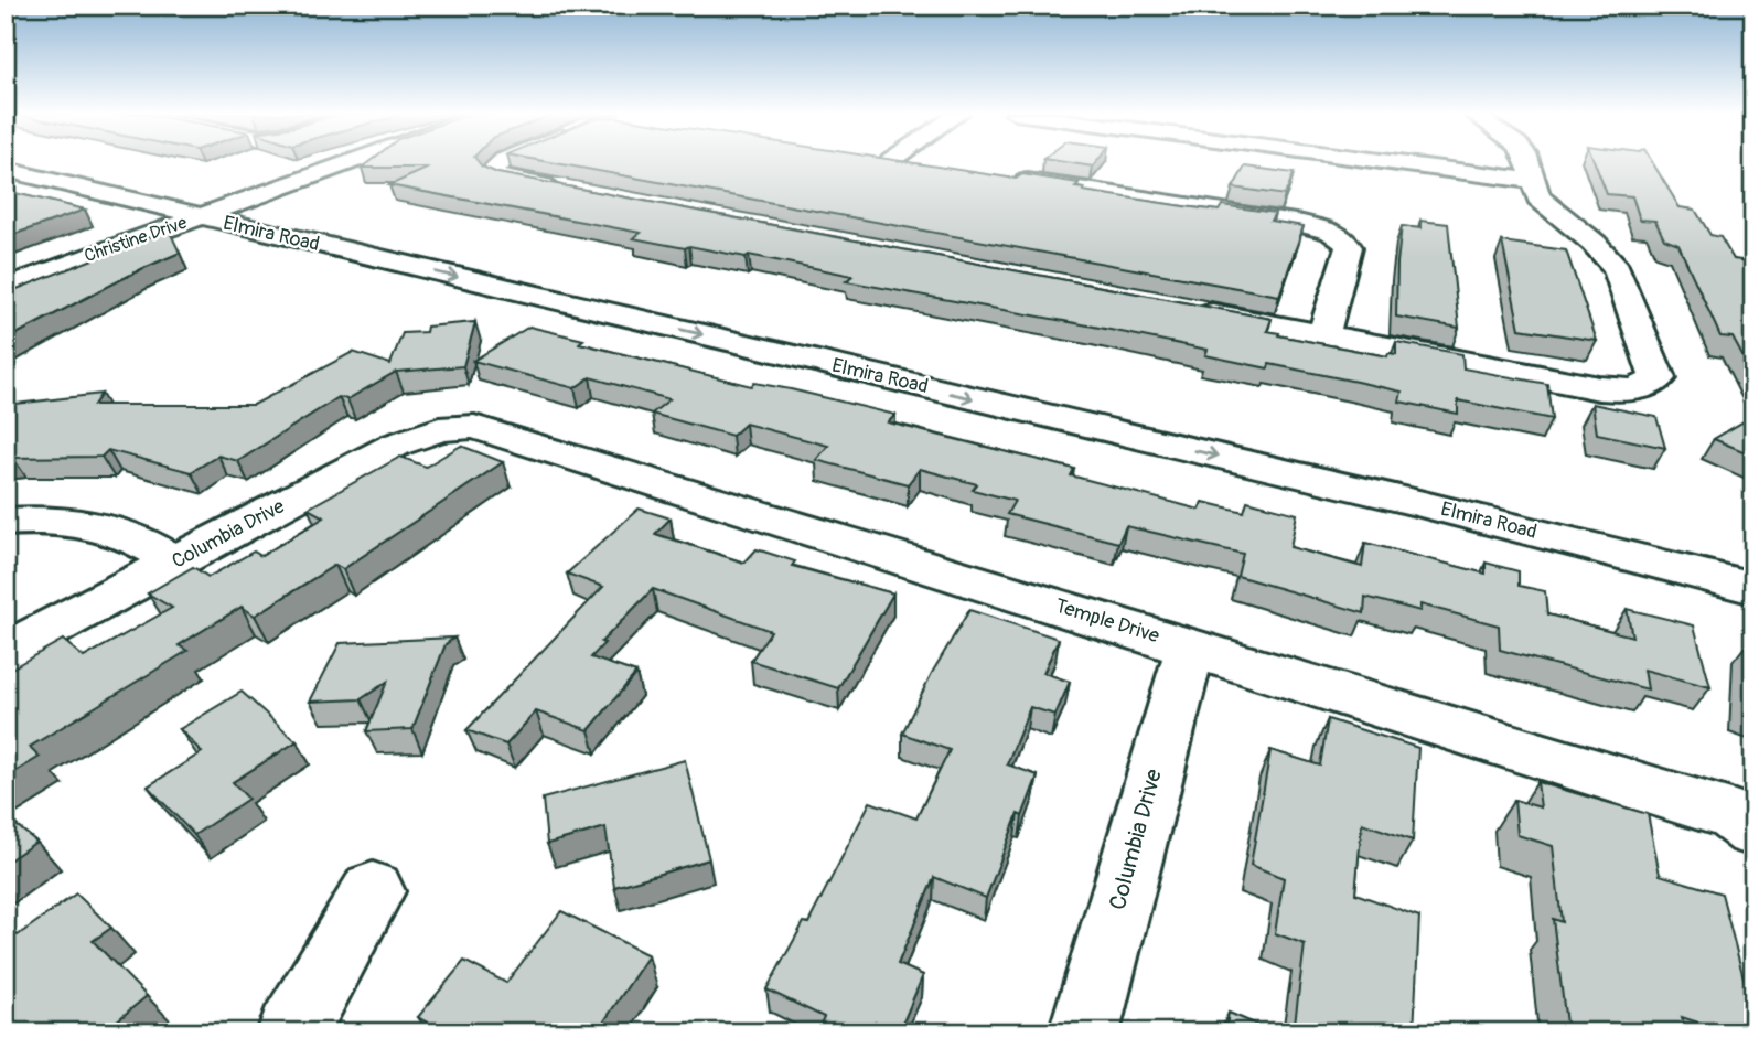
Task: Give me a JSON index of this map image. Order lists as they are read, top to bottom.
{
  "streets": {
    "street": [
      "Elmira Road",
      "Christine Drive",
      "Columbia Drive",
      "Temple Drive"
    ]
  },
  "crossings": [
    ["Elmira Road", "Christine Drive"],
    ["Columbia Drive", "Temple Drive"]
  ]
}
